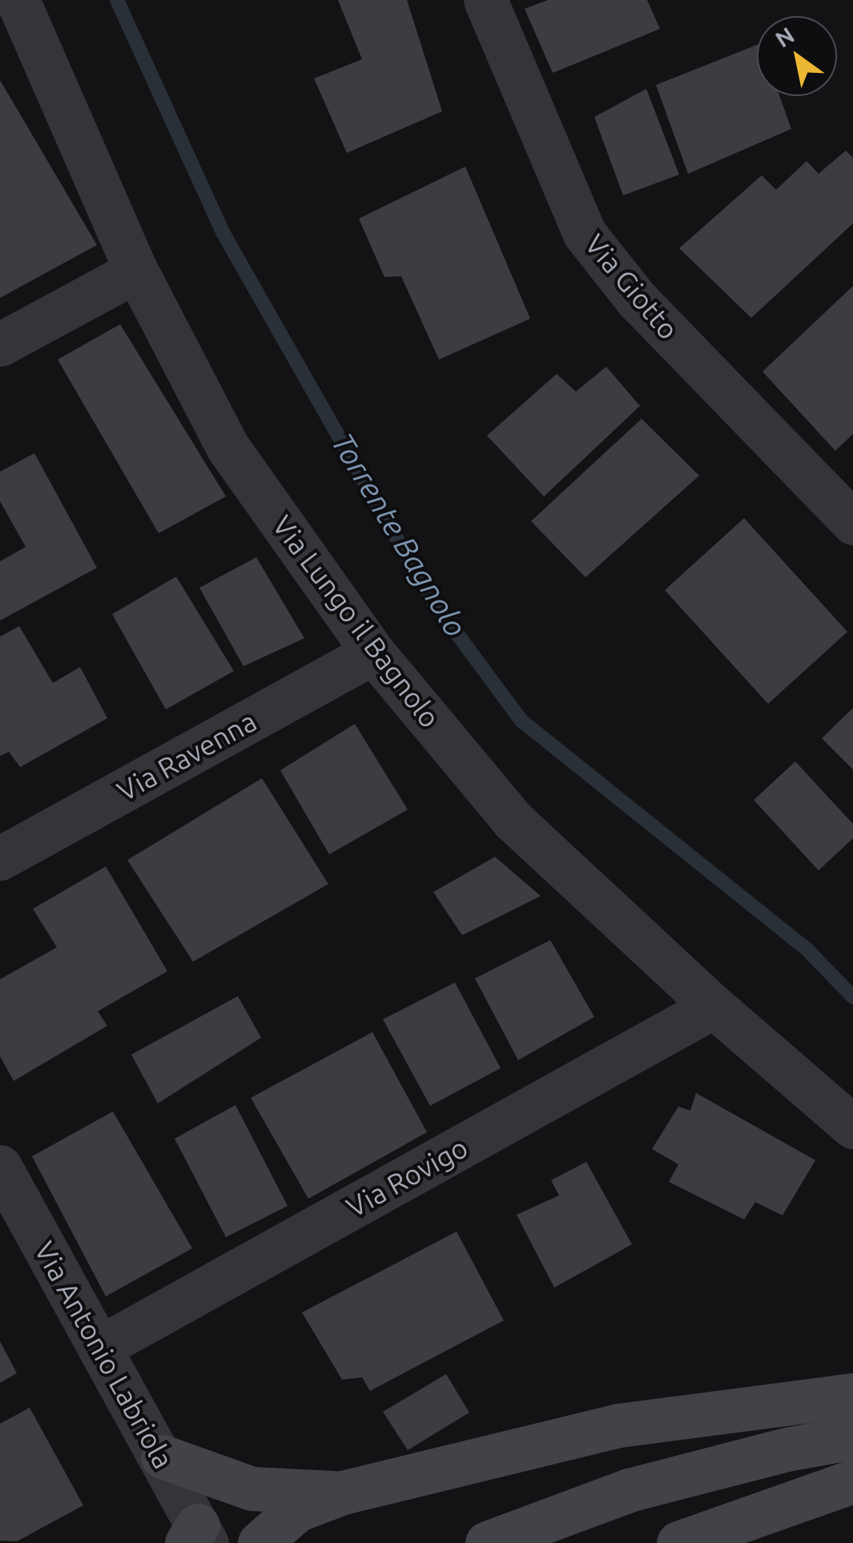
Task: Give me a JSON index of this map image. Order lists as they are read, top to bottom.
{
  "streets": {
    "street": [
      "Via Giotto",
      "Via Lungo il Bagnolo",
      "Via Ravenna",
      "Via Rovigo",
      "Via Antonio Labriola"
    ]
  },
  "crossings": [
    ["Via Lungo il Bagnolo", "Via Ravenna"],
    ["Via Lungo il Bagnolo", "Via Rovigo"],
    ["Via Rovigo", "Via Antonio Labriola"]
  ],
  "water": ["Torrente Bagnolo"],
  "north": "top left"
}
